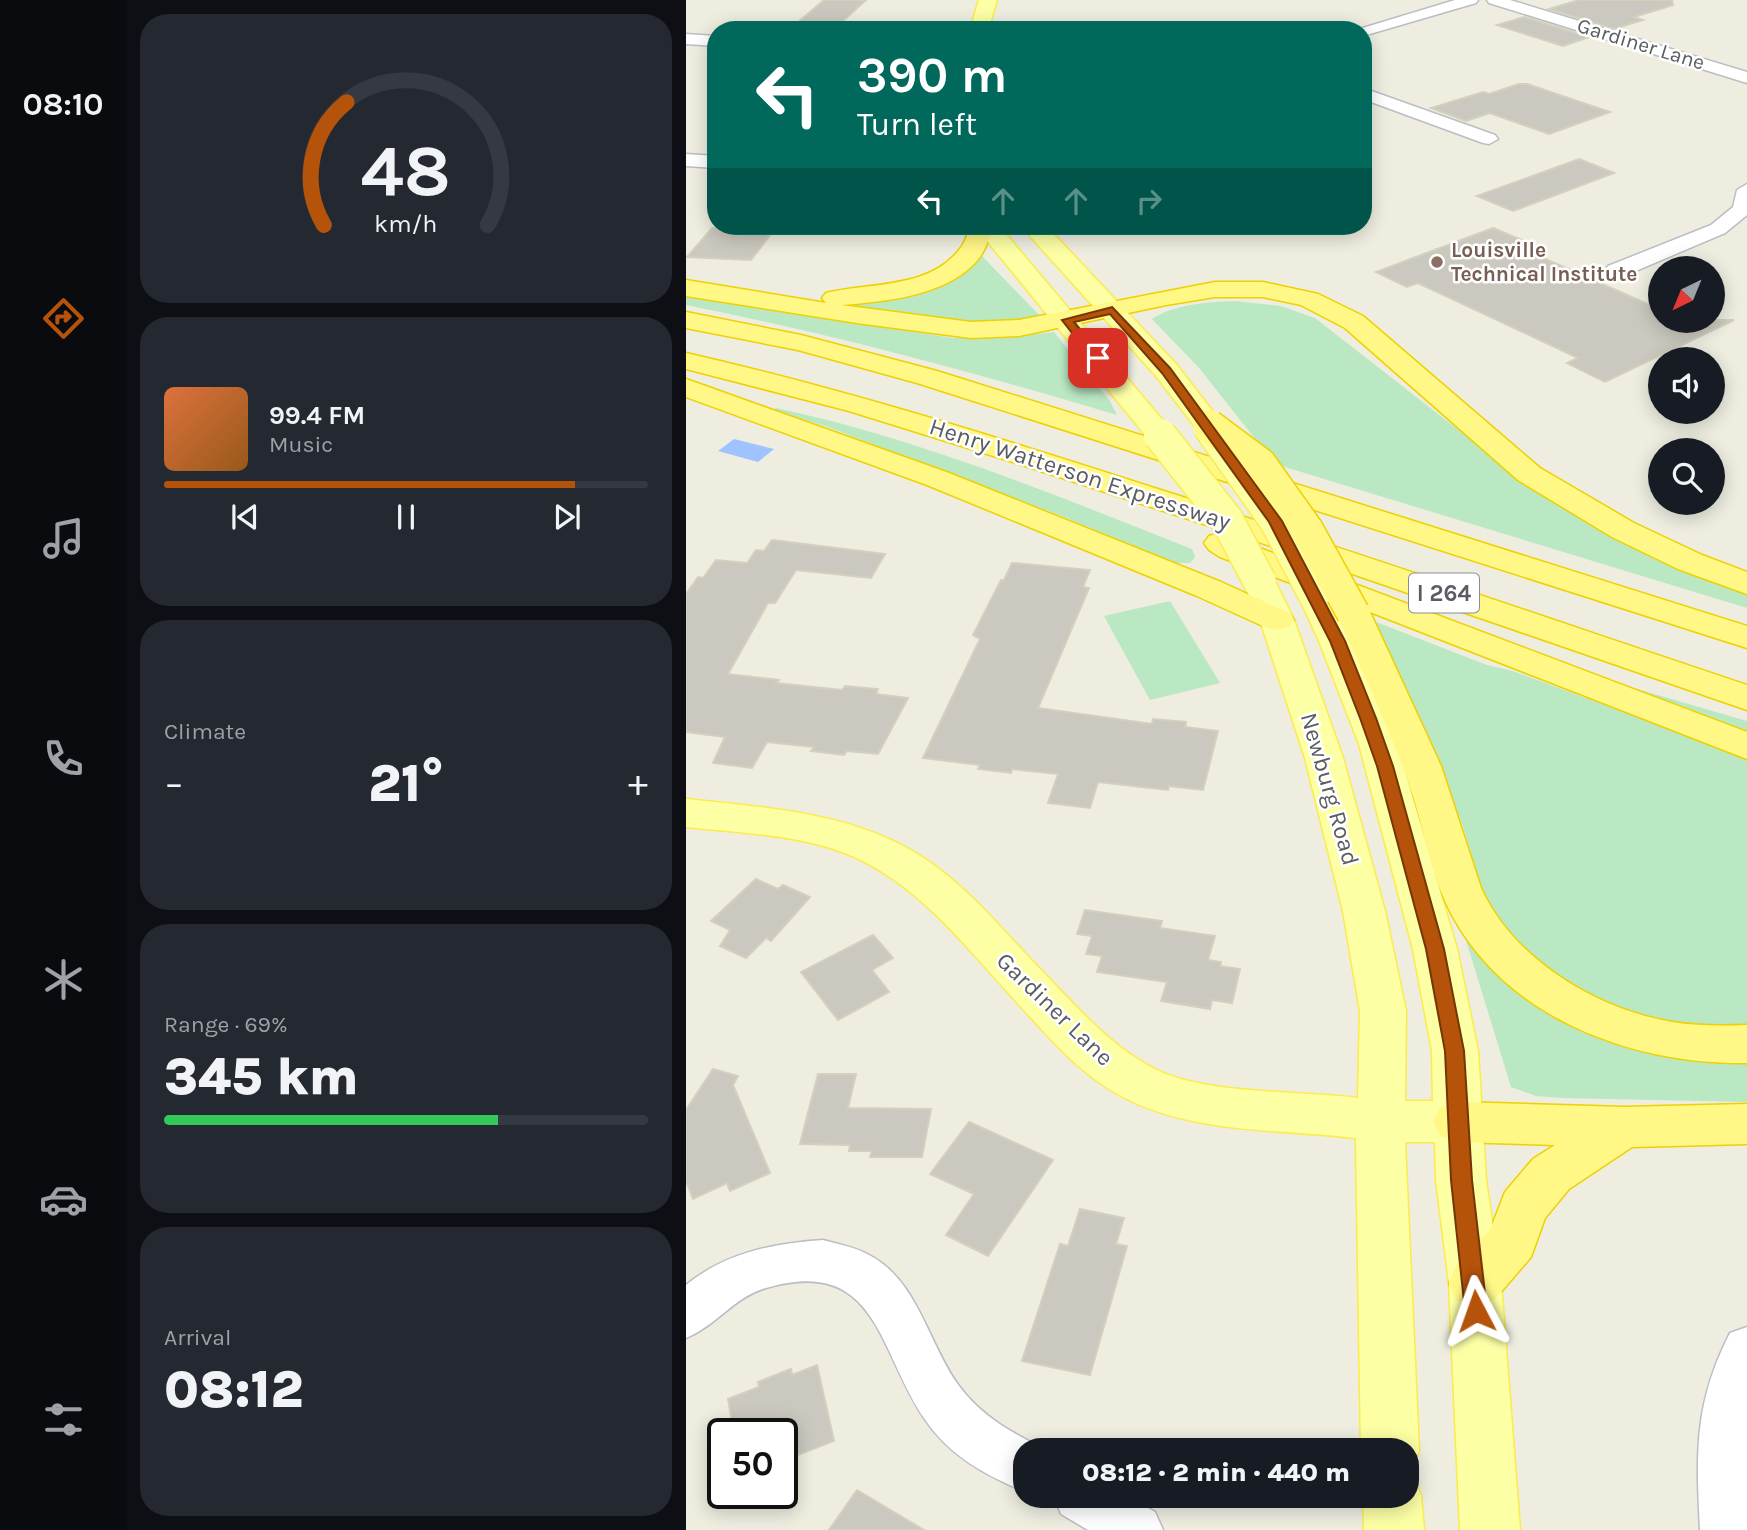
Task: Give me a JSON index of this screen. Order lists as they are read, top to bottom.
{
  "streets": {
    "highway": ["Henry Watterson Expressway", "I 264"],
    "main road": ["Gardiner Lane", "Newburg Road"]
  },
  "crossings": [
    ["Gardiner Lane", "Newburg Road"]
  ],
  "places": ["Louisville Technical Institute"],
  "north": "bottom left",
  "page": {
    "tabs": "08:10",
    "turn": ["390 m", "Turn left"],
    "song": ["99.4 FM", "Music"],
    "tile": [
      "Climate",
      ["Range · 69%", "345 km"],
      ["Arrival", "08:12"]
    ],
    "heat": ["−", "21°", "+"],
    "limit": "50",
    "trip": "08:12 · 2 min · 440 m",
    "gauge": ["48", "km/h"]
  }
}
